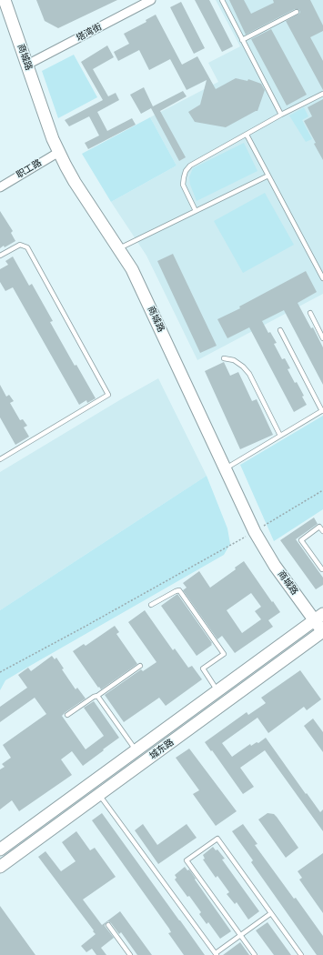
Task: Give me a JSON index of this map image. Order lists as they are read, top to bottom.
{
  "streets": {
    "main road": ["商城路", "城东路"],
    "street": ["塔湾街", "职工路"]
  },
  "crossings": [
    ["塔湾街", "商城路"],
    ["商城路", "职工路"],
    ["商城路", "城东路"]
  ]
}
